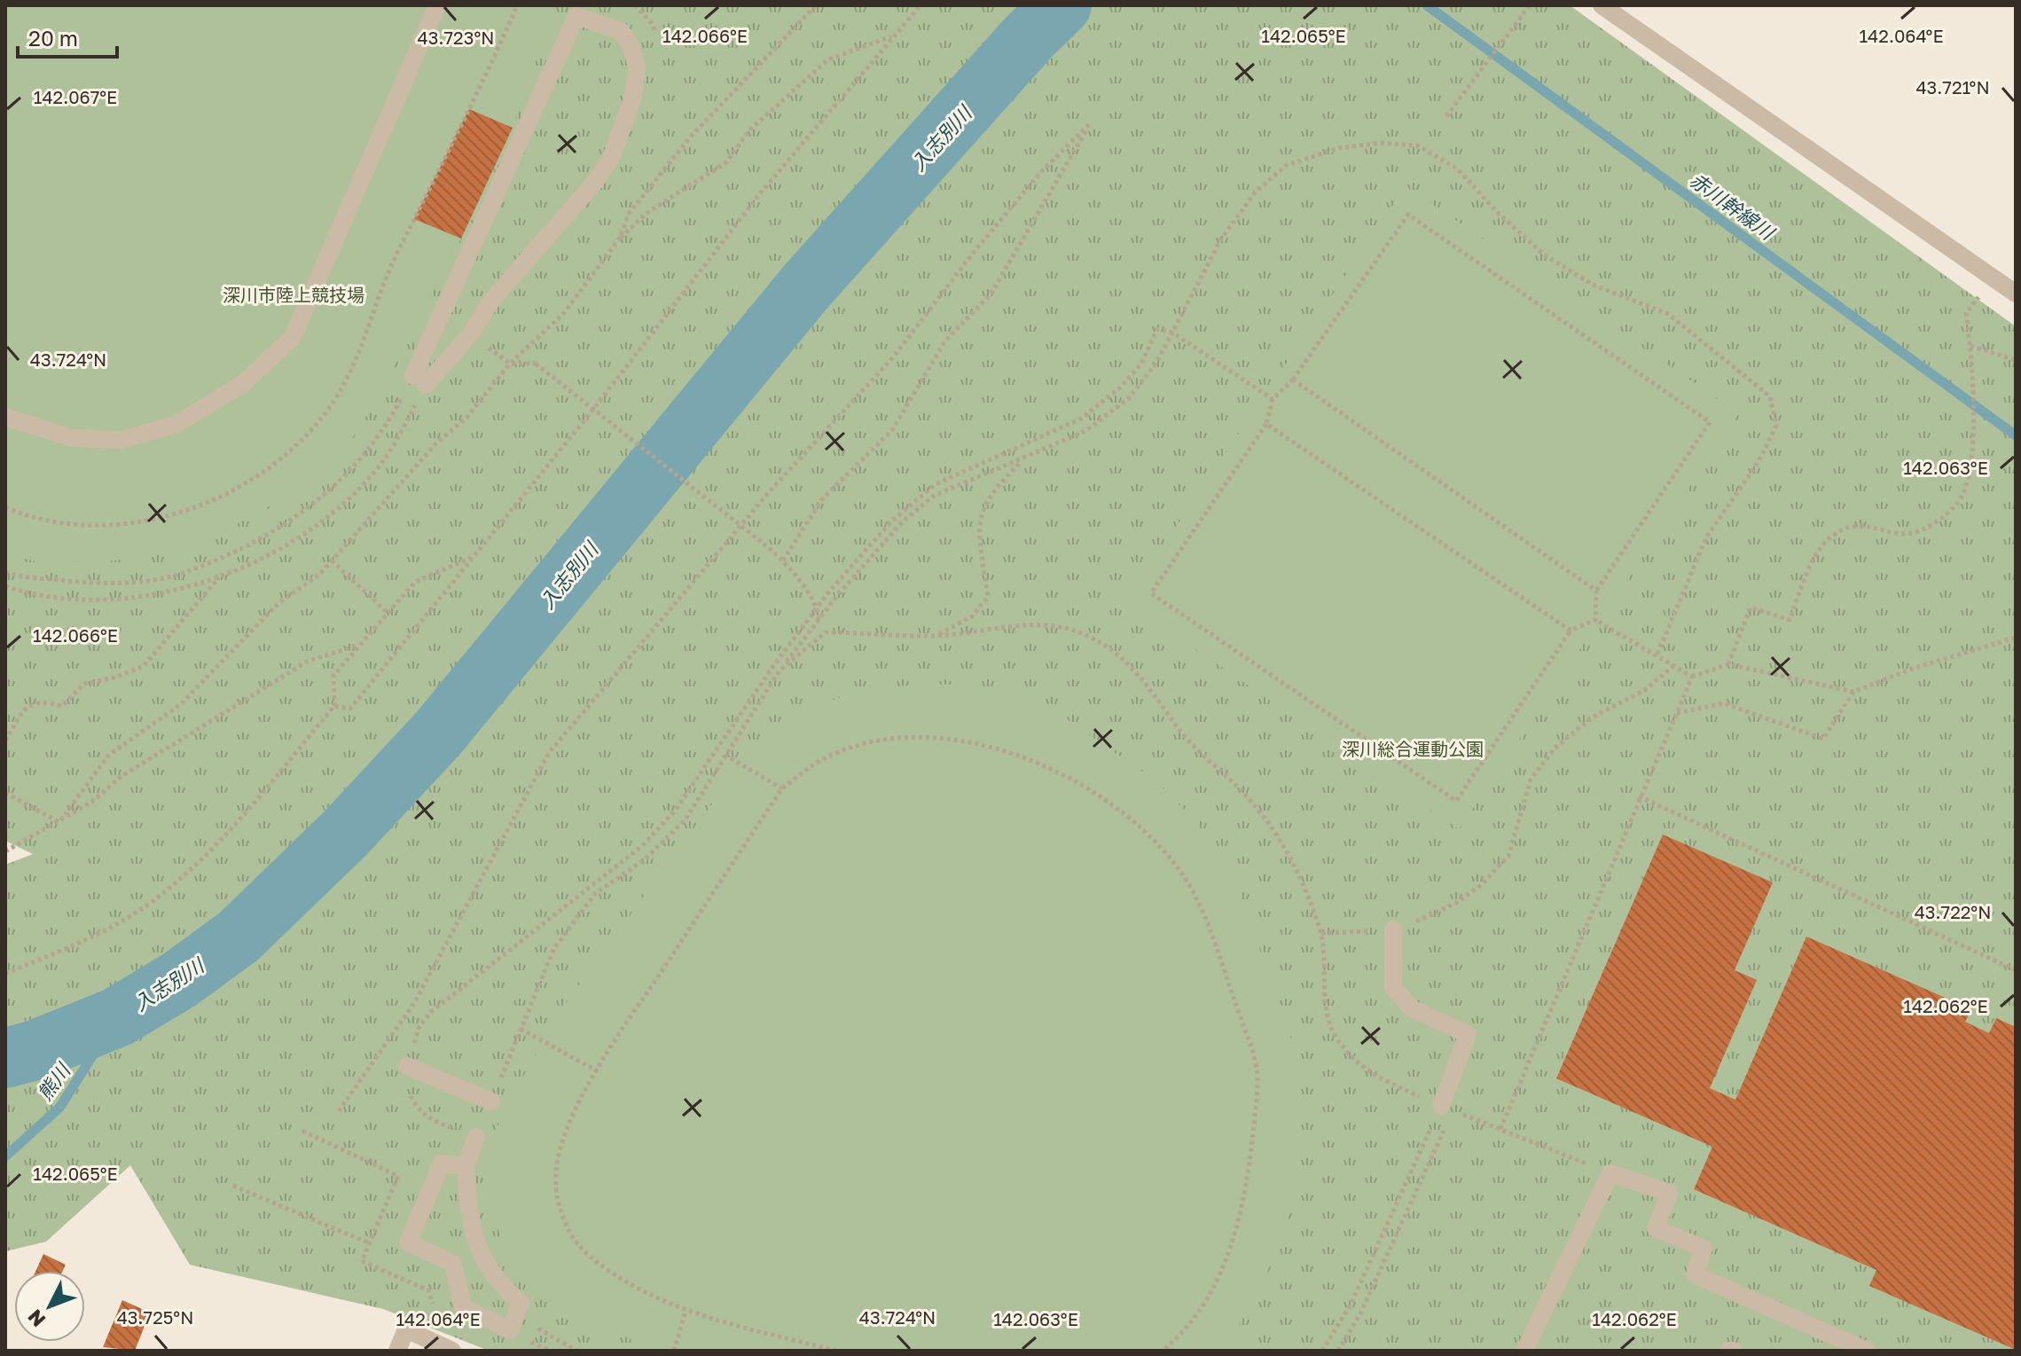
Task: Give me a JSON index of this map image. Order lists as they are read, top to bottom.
{
  "water": ["入志別川", "赤川幹線川", "熊川"],
  "parks": ["深川市陸上競技場", "深川総合運動公園"],
  "scale_bar": "20 m",
  "north": "bottom left",
  "coordinates": [
    "142.066°E",
    "142.065°E",
    "142.064°E",
    "43.723°N",
    "43.721°N",
    "142.067°E",
    "43.724°N",
    "142.063°E",
    "43.722°N",
    "142.062°E",
    "43.725°N"
  ]
}
